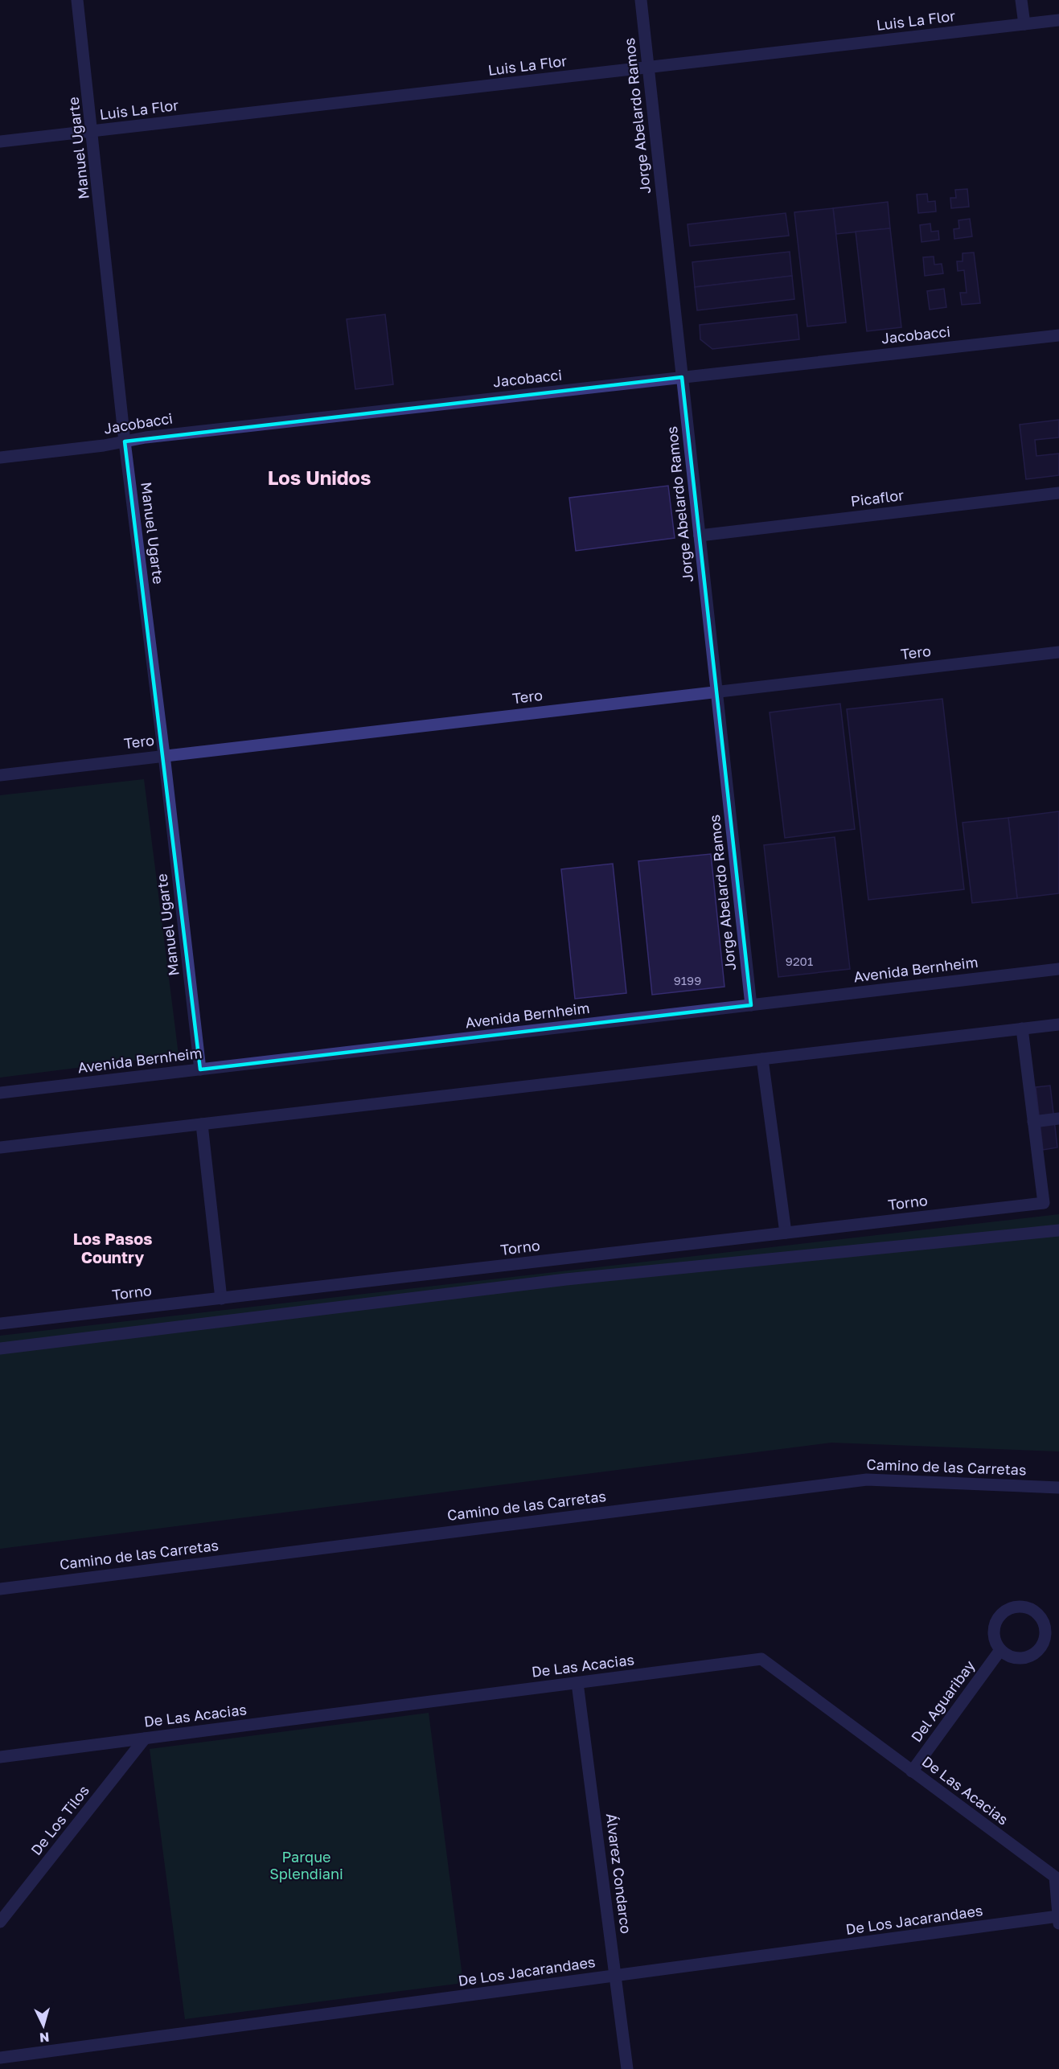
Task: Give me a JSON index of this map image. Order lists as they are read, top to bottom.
{
  "streets": {
    "street": [
      "Luis La Flor",
      "Jorge Abelardo Ramos",
      "Manuel Ugarte",
      "Jacobacci",
      "Picaflor",
      "Tero",
      "Avenida Bernheim",
      "Torno",
      "Camino de las Carretas",
      "De Las Acacias",
      "Del Aguaribay",
      "De Los Tilos",
      "Álvarez Condarco",
      "De Los Jacarandaes"
    ]
  },
  "crossings": [
    ["Luis La Flor", "Jorge Abelardo Ramos"],
    ["Luis La Flor", "Manuel Ugarte"],
    ["Jorge Abelardo Ramos", "Jacobacci"],
    ["Jorge Abelardo Ramos", "Picaflor"],
    ["Jorge Abelardo Ramos", "Tero"],
    ["Jorge Abelardo Ramos", "Avenida Bernheim"],
    ["Manuel Ugarte", "Jacobacci"],
    ["Manuel Ugarte", "Tero"],
    ["Manuel Ugarte", "Avenida Bernheim"],
    ["De Las Acacias", "Del Aguaribay"],
    ["De Las Acacias", "De Los Tilos"],
    ["De Las Acacias", "Álvarez Condarco"],
    ["De Las Acacias", "De Los Jacarandaes"],
    ["Álvarez Condarco", "De Los Jacarandaes"]
  ],
  "districts": ["Los Unidos", "Los Pasos Country"],
  "parks": ["Parque Splendiani"],
  "house_numbers": ["9201", "9199"],
  "north": "bottom"
}
